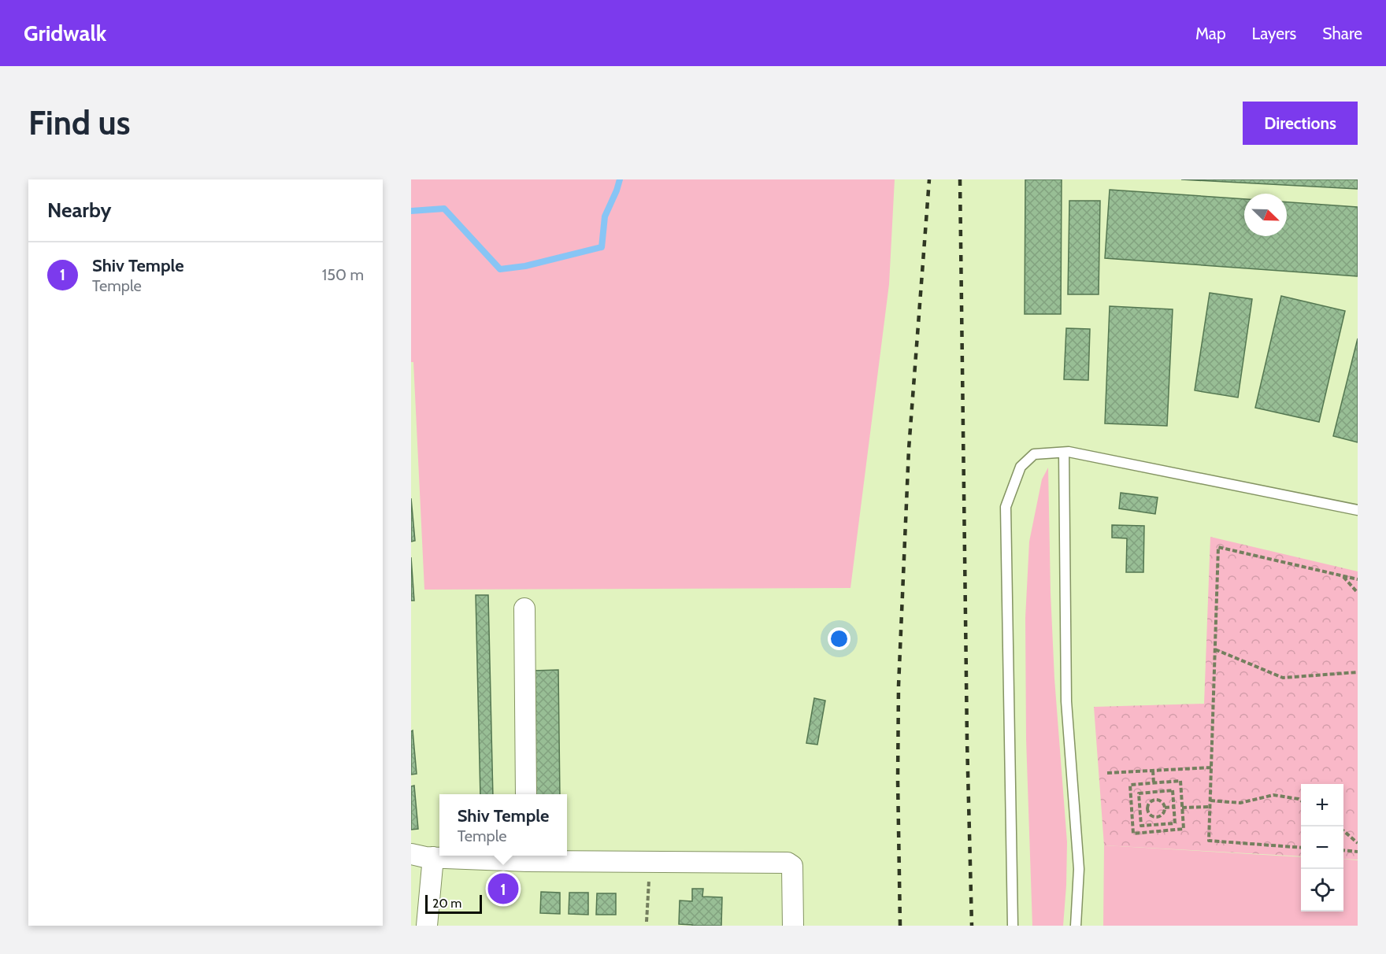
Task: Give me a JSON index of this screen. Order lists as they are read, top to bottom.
{
  "scale_bar": "20 m",
  "north": "bottom right",
  "page": {
    "header": "Gridwalk",
    "nav": ["Map", "Layers", "Share"],
    "buttons": "Directions",
    "title": "Find us",
    "heading": "Nearby",
    "list": [
      {
        "mark": "1",
        "name": "Shiv Temple",
        "note": "Temple",
        "value": "150 m"
      }
    ],
    "map_buttons": ["+", "−"],
    "popup": ["Shiv Temple", "Temple"],
    "pins": "1",
    "scale": "20 m"
  }
}
